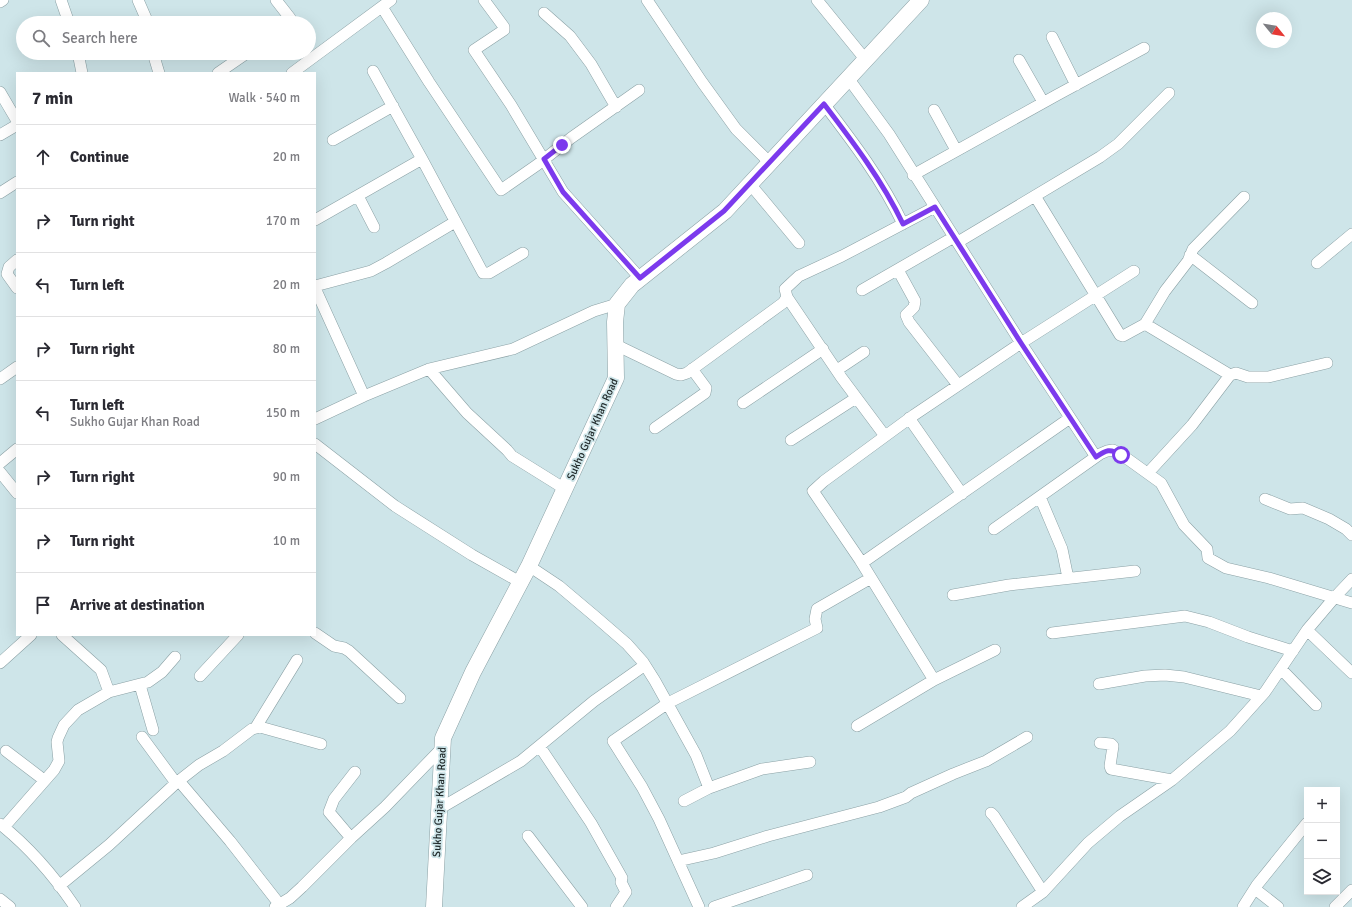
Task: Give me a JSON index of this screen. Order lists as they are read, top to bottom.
{
  "streets": {
    "main road": ["Sukho Gujar Khan Road"]
  },
  "north": "bottom right",
  "page": {
    "search": "Search here",
    "heading": ["7 min", "Walk · 540 m"],
    "list": [
      ["Continue", "20 m"],
      ["Turn right", "170 m"],
      ["Turn left", "20 m"],
      ["Turn right", "80 m"],
      ["Turn left", "Sukho Gujar Khan Road", "150 m"],
      ["Turn right", "90 m"],
      ["Turn right", "10 m"],
      "Arrive at destination"
    ],
    "map_buttons": ["+", "−"]
  }
}
